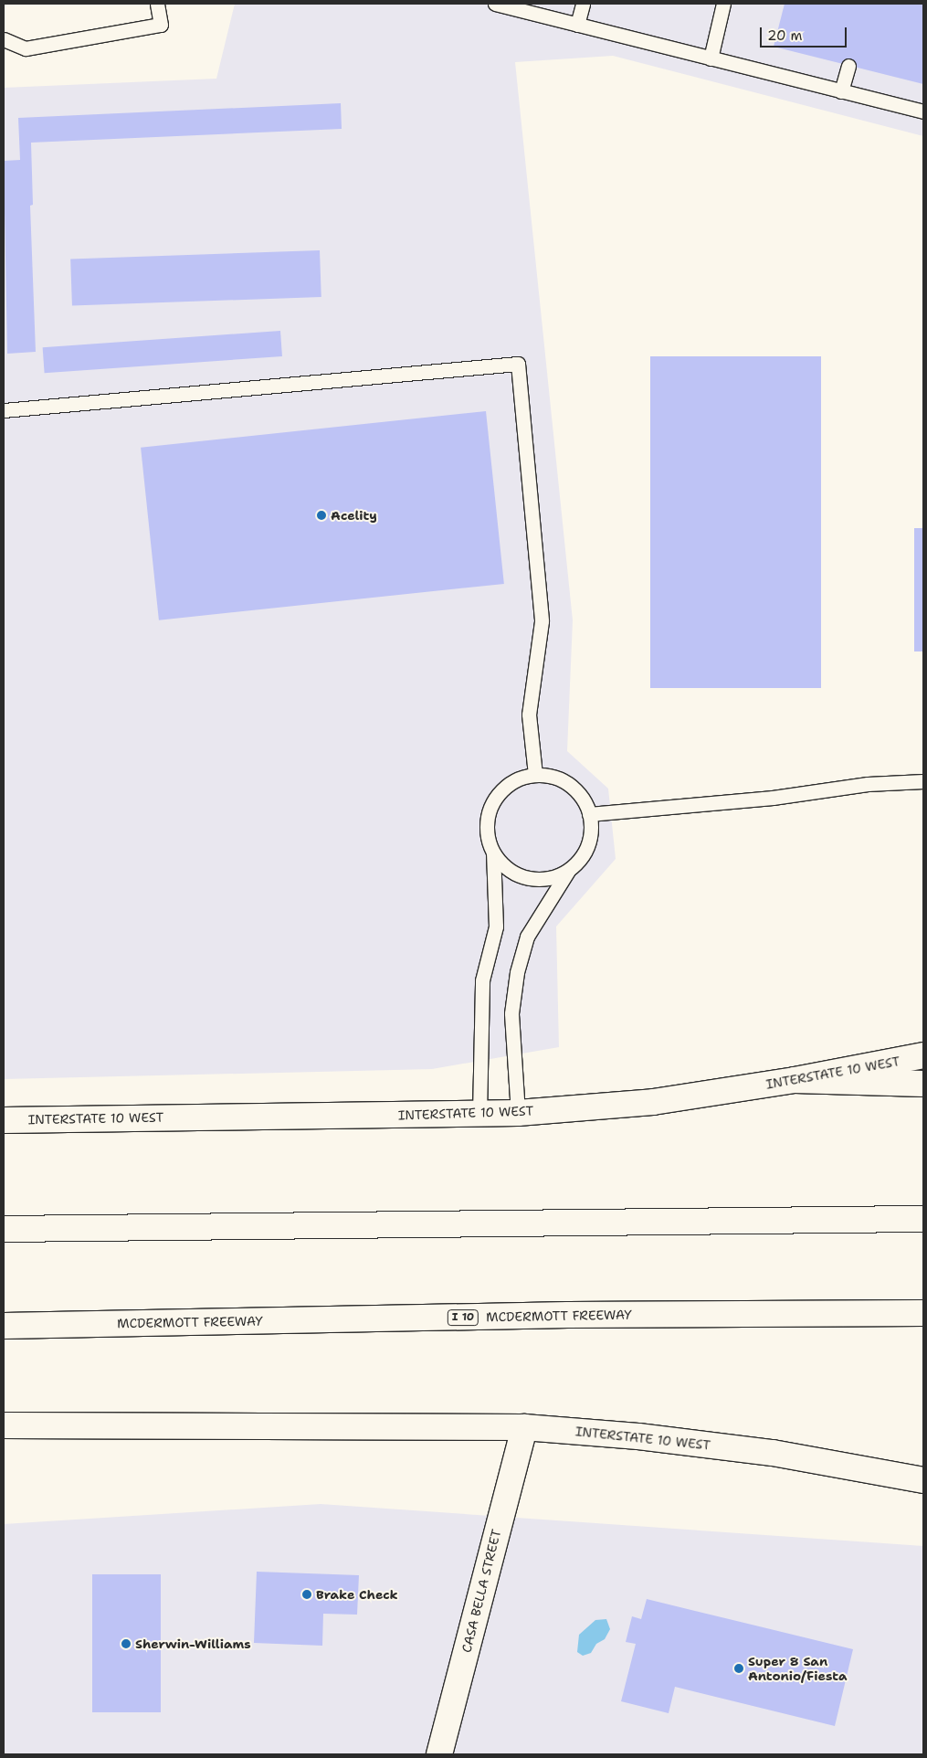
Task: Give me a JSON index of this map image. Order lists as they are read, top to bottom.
{
  "streets": {
    "main road": [
      "INTERSTATE 10 WEST",
      "MCDERMOTT FREEWAY",
      "I 10",
      "CASA BELLA STREET"
    ]
  },
  "crossings": [
    ["INTERSTATE 10 WEST", "CASA BELLA STREET"]
  ],
  "places": [
    "Acelity",
    "Brake Check",
    "Sherwin-Williams",
    "Super 8 San Antonio/Fiesta"
  ],
  "scale_bar": "20 m"
}
